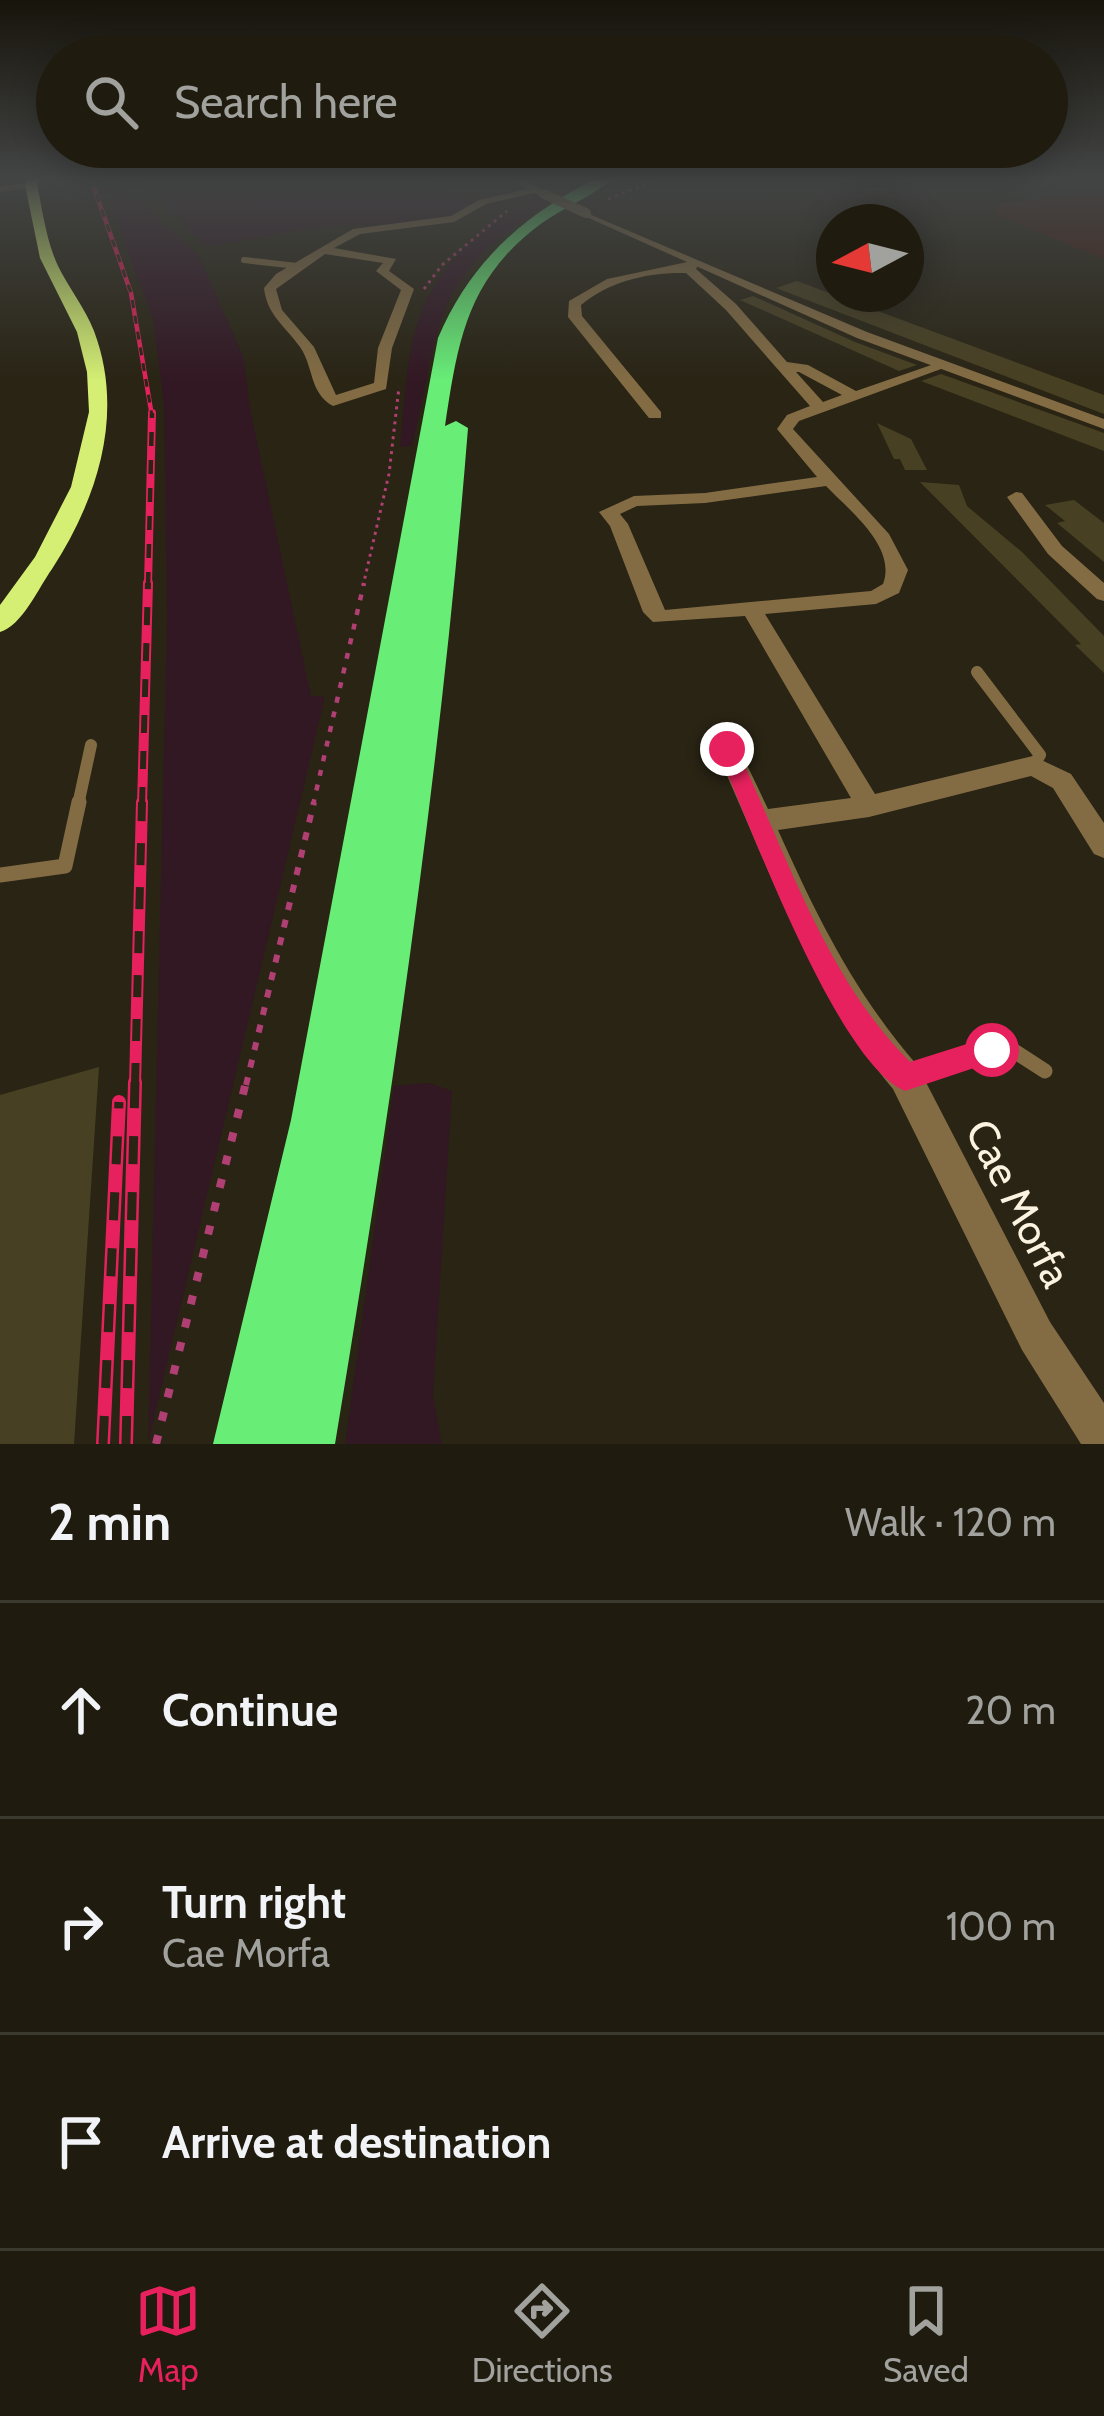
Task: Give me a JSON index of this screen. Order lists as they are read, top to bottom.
{
  "streets": {
    "street": ["Cae Morfa"]
  },
  "north": "left",
  "page": {
    "search": "Search here",
    "heading": ["2 min", "Walk · 120 m"],
    "list": [
      ["Continue", "20 m"],
      ["Turn right", "Cae Morfa", "100 m"],
      "Arrive at destination"
    ],
    "nav": ["Map", "Directions", "Saved"]
  }
}
